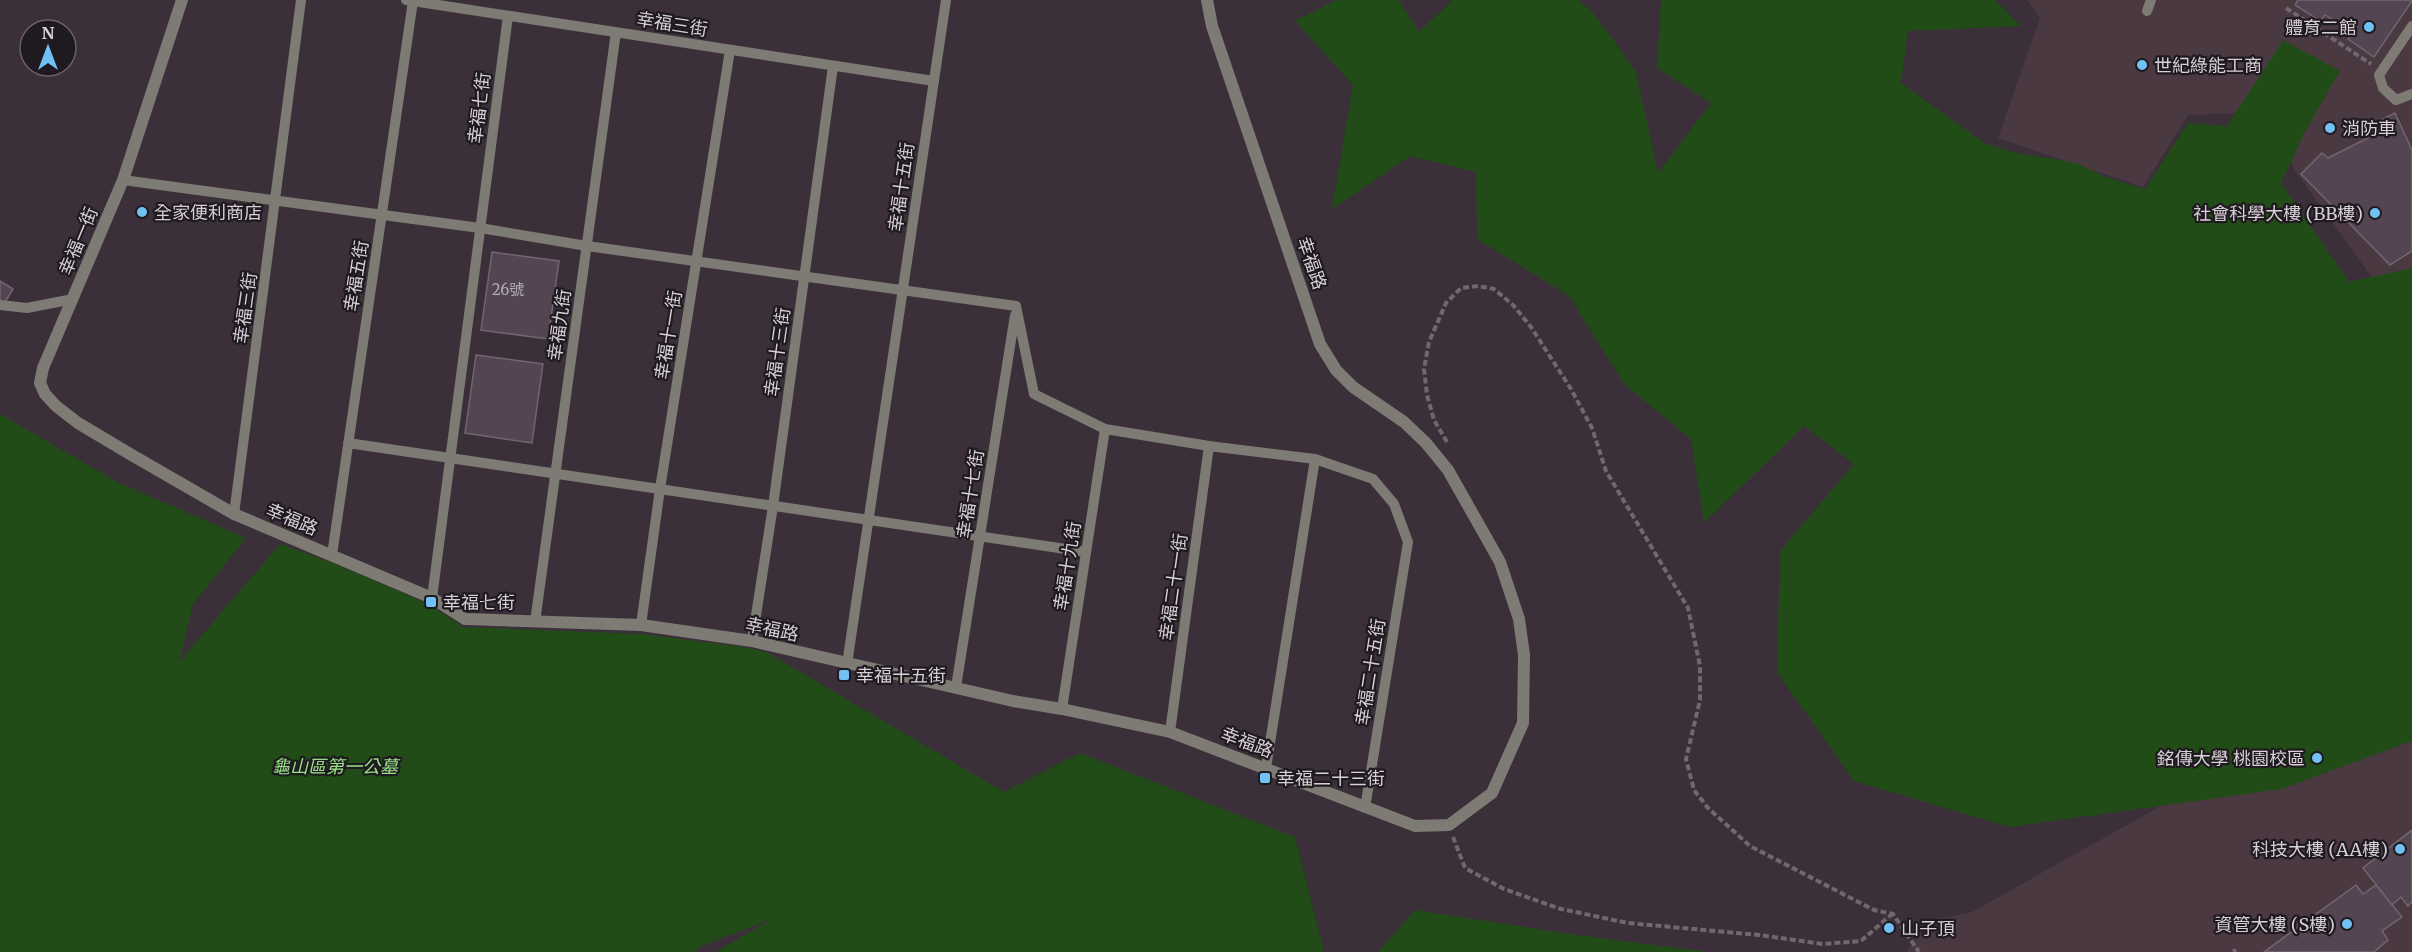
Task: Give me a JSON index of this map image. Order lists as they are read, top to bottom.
{
  "streets": {
    "street": ["幸福一街", "幸福路"],
    "lane": [
      "幸福三街",
      "幸福七街",
      "幸福十五街",
      "幸福五街",
      "幸福九街",
      "幸福十一街",
      "幸福十三街",
      "幸福十七街",
      "幸福十九街",
      "幸福二十一街",
      "幸福二十五街"
    ]
  },
  "crossings": [
    ["幸福三街", "幸福七街"],
    ["幸福三街", "幸福十五街"],
    ["幸福三街", "幸福路"],
    ["幸福三街", "幸福五街"],
    ["幸福三街", "幸福九街"],
    ["幸福三街", "幸福十一街"],
    ["幸福三街", "幸福十三街"],
    ["幸福七街", "幸福路"],
    ["幸福十五街", "幸福路"],
    ["幸福一街", "幸福路"],
    ["幸福路", "幸福五街"],
    ["幸福路", "幸福九街"],
    ["幸福路", "幸福十一街"],
    ["幸福路", "幸福十三街"],
    ["幸福路", "幸福十七街"],
    ["幸福路", "幸福十九街"],
    ["幸福路", "幸福二十一街"],
    ["幸福路", "幸福二十五街"]
  ],
  "parks": ["龜山區第一公墓"],
  "places": {
    "other": [
      "體育二館",
      "世紀綠能工商",
      "消防車",
      "全家便利商店",
      "社會科學大樓 (BB樓)",
      "銘傳大學 桃園校區",
      "科技大樓 (AA樓)",
      "資管大樓 (S樓)",
      "山子頂"
    ],
    "transit": ["幸福七街", "幸福十五街", "幸福二十三街"]
  },
  "house_numbers": ["26號"],
  "north": "top"
}
